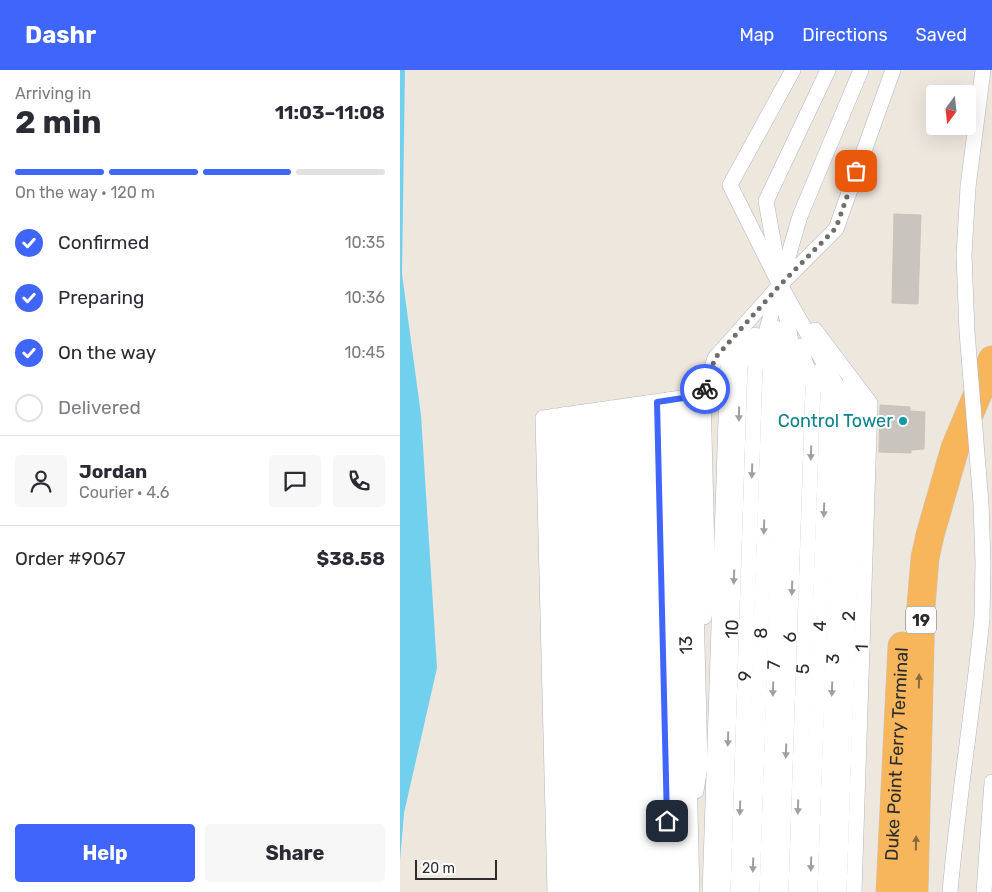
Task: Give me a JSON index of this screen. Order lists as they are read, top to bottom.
{
  "streets": {
    "highway": ["19", "Duke Point Ferry Terminal"],
    "lane": [
      "2",
      "4",
      "10",
      "8",
      "6",
      "13",
      "1",
      "3",
      "7",
      "5",
      "9"
    ]
  },
  "crossings": [
    ["2", "4"],
    ["2", "10"],
    ["2", "8"],
    ["2", "6"],
    ["2", "1"],
    ["2", "3"],
    ["2", "7"],
    ["2", "5"],
    ["2", "9"],
    ["4", "10"],
    ["4", "8"],
    ["4", "6"],
    ["4", "1"],
    ["4", "3"],
    ["4", "7"],
    ["4", "5"],
    ["4", "9"],
    ["10", "8"],
    ["10", "6"],
    ["10", "1"],
    ["10", "3"],
    ["10", "7"],
    ["10", "5"],
    ["10", "9"],
    ["8", "6"],
    ["8", "1"],
    ["8", "3"],
    ["8", "7"],
    ["8", "5"],
    ["8", "9"],
    ["6", "1"],
    ["6", "3"],
    ["6", "7"],
    ["6", "5"],
    ["6", "9"],
    ["1", "3"],
    ["1", "7"],
    ["1", "5"],
    ["1", "9"],
    ["3", "7"],
    ["3", "5"],
    ["3", "9"],
    ["7", "5"],
    ["7", "9"],
    ["5", "9"]
  ],
  "places": ["Control Tower"],
  "scale_bar": "20 m",
  "north": "bottom",
  "page": {
    "header": "Dashr",
    "nav": ["Map", "Directions", "Saved"],
    "heading": ["2 min", "Arriving in", "11:03–11:08"],
    "panel": [
      "Jordan",
      "Courier · 4.6",
      "Order #9067",
      "$38.58"
    ],
    "bar": "On the way · 120 m",
    "list": [
      ["Confirmed", "10:35"],
      ["Preparing", "10:36"],
      ["On the way", "10:45"],
      "Delivered"
    ],
    "buttons": ["Help", "Share"],
    "scale": "20 m"
  }
}
